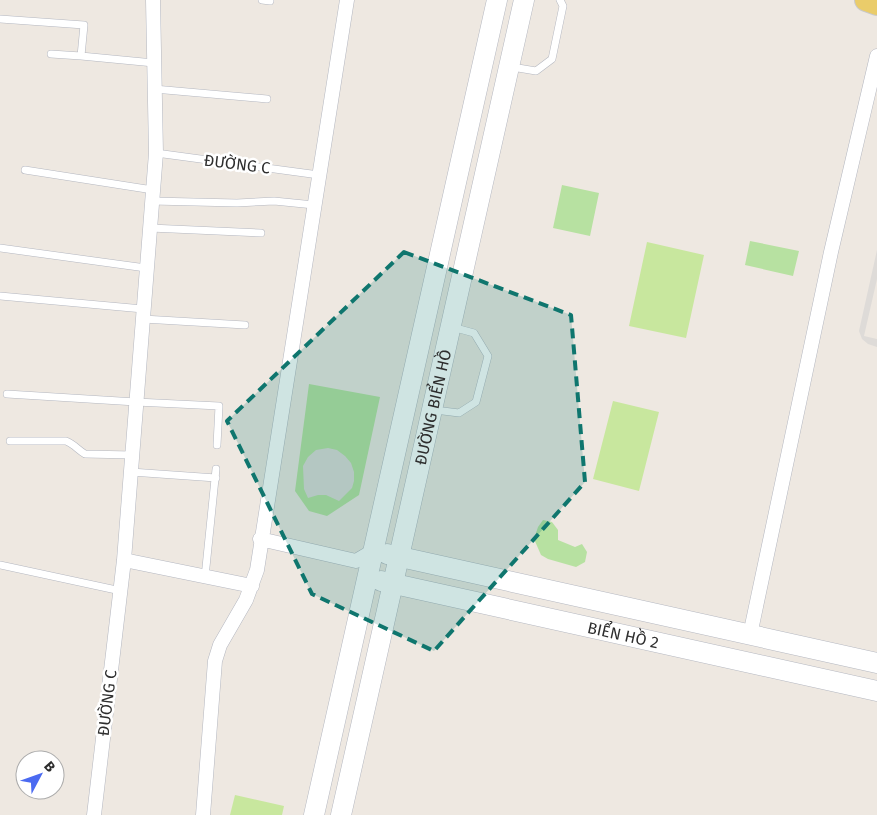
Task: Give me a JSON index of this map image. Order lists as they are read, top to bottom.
{
  "streets": {
    "street": ["ĐƯỜNG C", "ĐƯỜNG BIỂN HỒ", "BIỂN HỒ 2"]
  },
  "crossings": [
    ["ĐƯỜNG BIỂN HỒ", "BIỂN HỒ 2"]
  ],
  "north": "top right"
}
